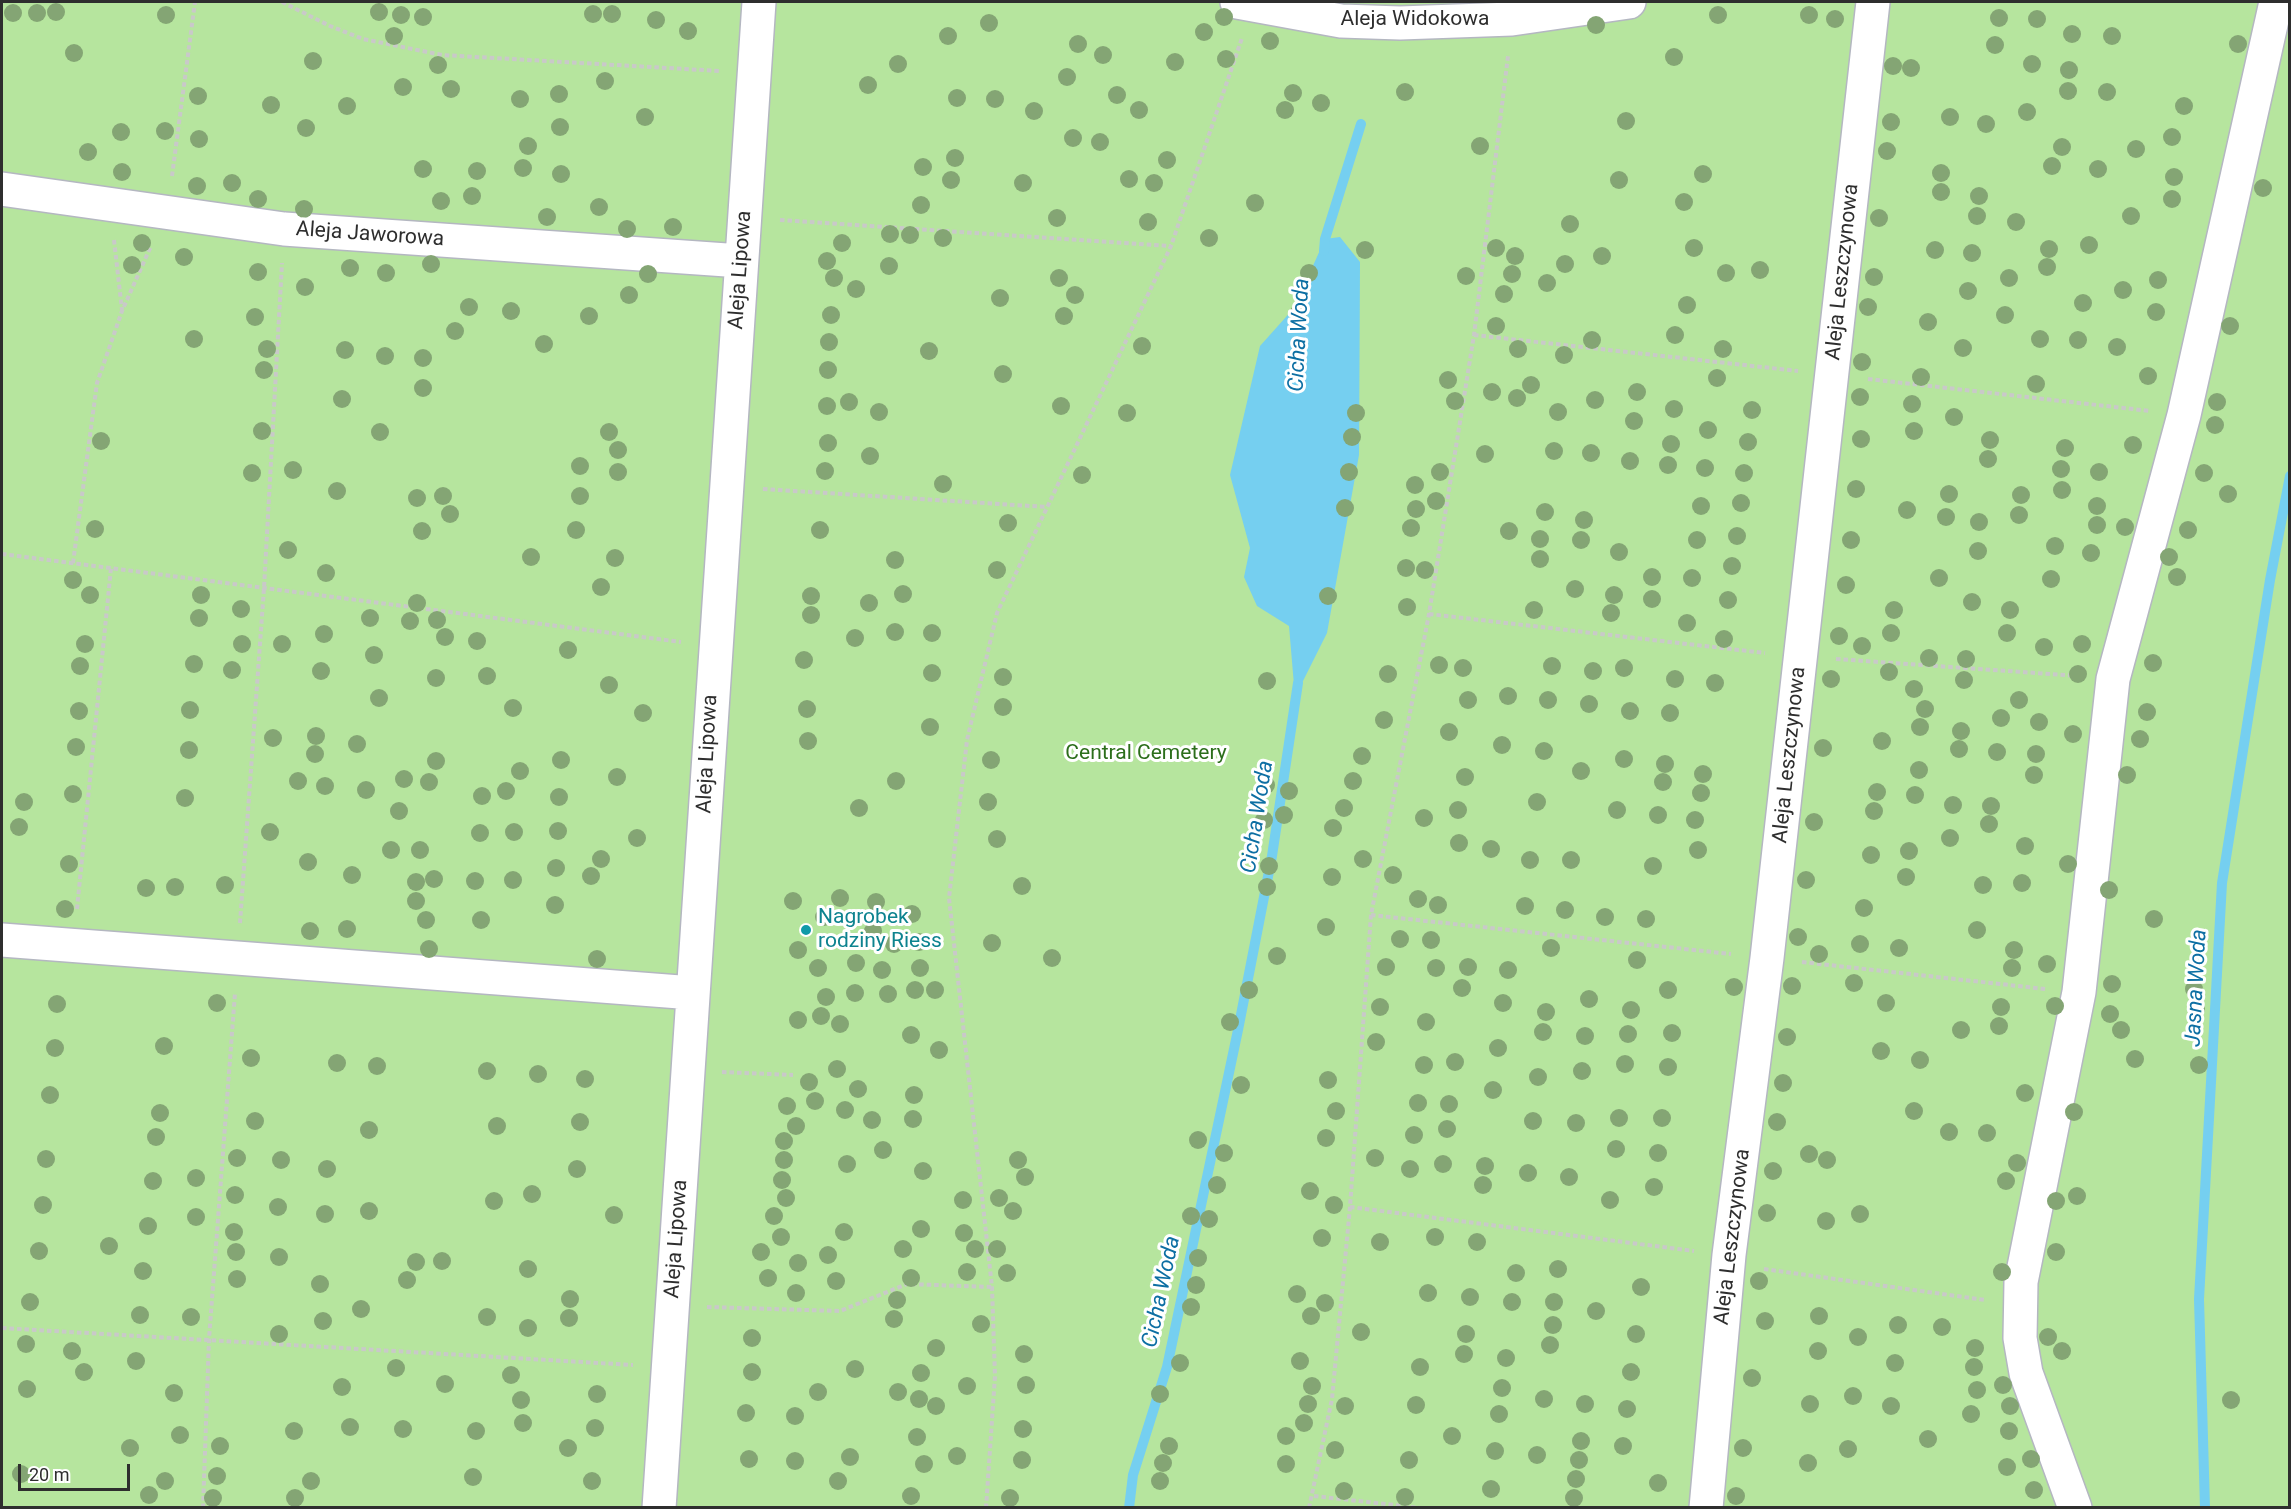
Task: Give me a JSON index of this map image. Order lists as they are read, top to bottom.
{
  "streets": {
    "street": [
      "Aleja Widokowa",
      "Aleja Jaworowa",
      "Aleja Lipowa",
      "Aleja Leszczynowa"
    ]
  },
  "crossings": [
    ["Aleja Jaworowa", "Aleja Lipowa"]
  ],
  "water": ["Cicha Woda", "Jasna Woda"],
  "parks": ["Central Cemetery"],
  "places": ["Nagrobek rodziny Riess"],
  "scale_bar": "20 m"
}
